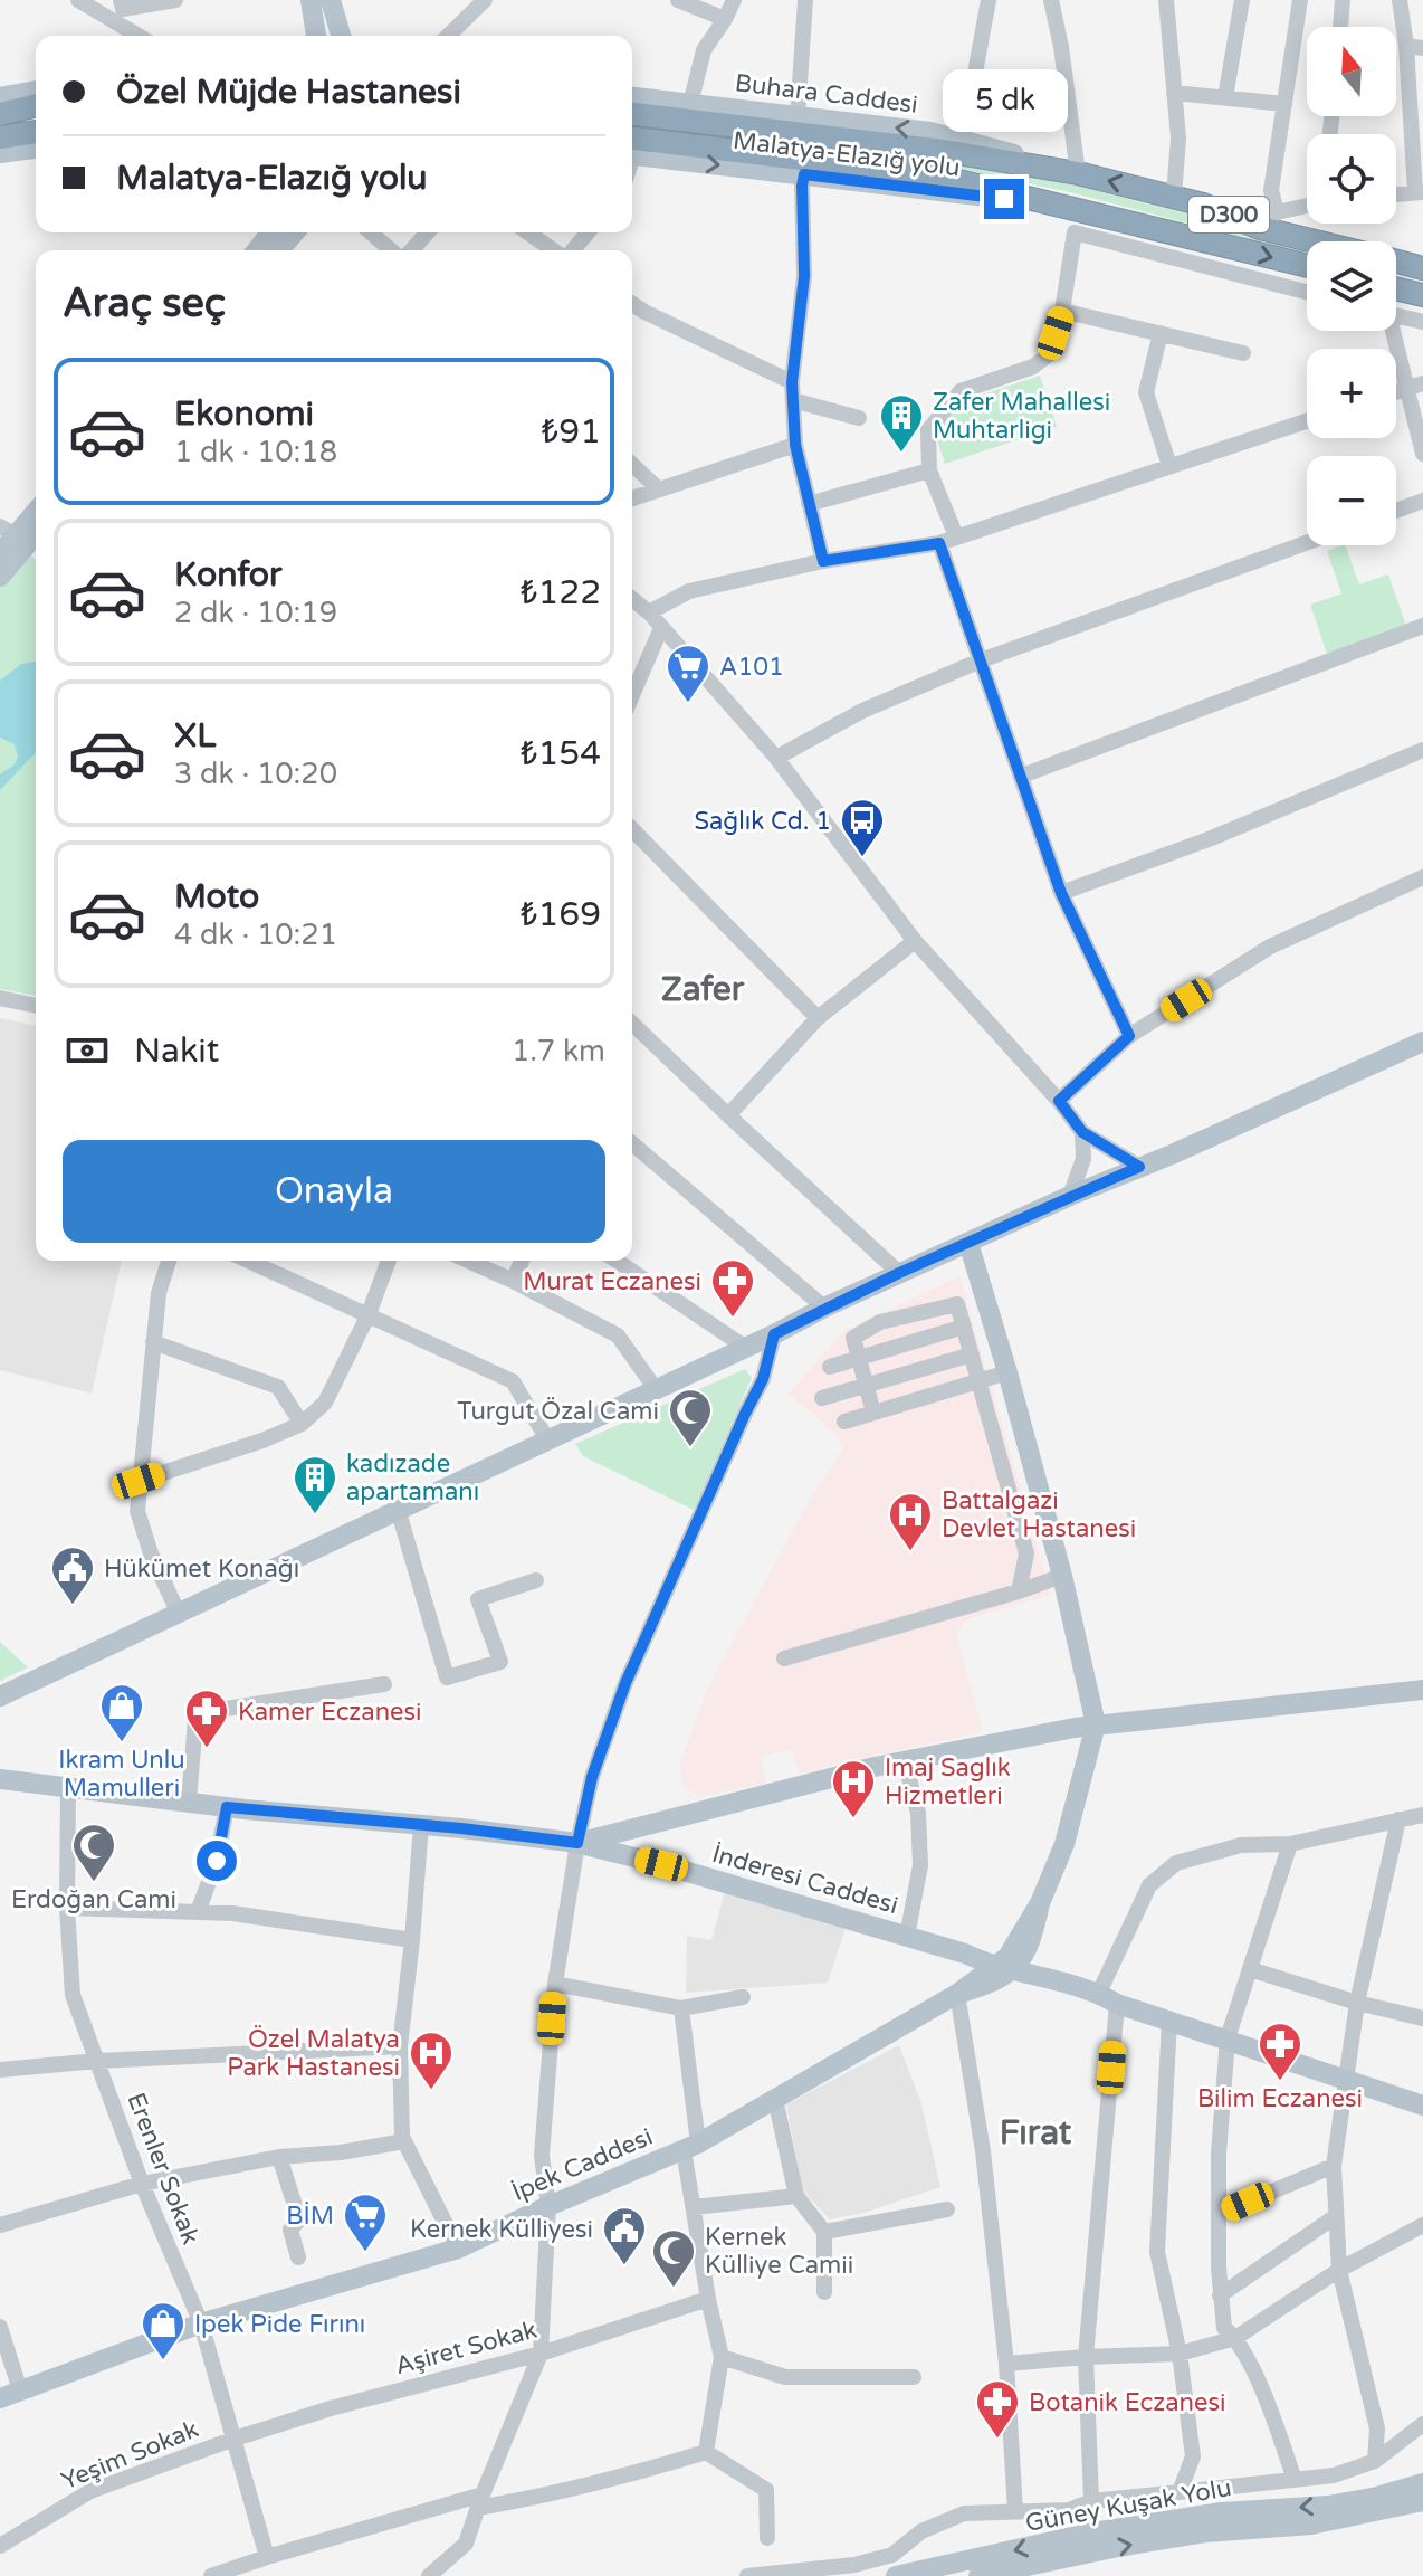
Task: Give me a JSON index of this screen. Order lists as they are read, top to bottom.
{
  "streets": {
    "highway": ["Buhara Caddesi", "Malatya-Elazığ yolu", "D300"],
    "main road": ["İnderesi Caddesi", "İpek Caddesi", "Güney Kuşak Yolu"],
    "street": ["Erenler Sokak", "Aşiret Sokak", "Yeşim Sokak"]
  },
  "crossings": [
    ["İnderesi Caddesi", "İpek Caddesi"],
    ["İpek Caddesi", "Erenler Sokak"],
    ["Erenler Sokak", "Aşiret Sokak"],
    ["Erenler Sokak", "Yeşim Sokak"],
    ["Aşiret Sokak", "Yeşim Sokak"]
  ],
  "one_way": ["Buhara Caddesi", "Malatya-Elazığ yolu"],
  "districts": ["Zafer", "Fırat"],
  "places": {
    "building": ["Zafer Mahallesi Muhtarligi", "kadızade apartamanı"],
    "supermarket": ["A101", "BİM"],
    "bus stop": ["Sağlık Cd. 1"],
    "pharmacy": [
      "Murat Eczanesi",
      "Kamer Eczanesi",
      "Bilim Eczanesi",
      "Botanik Eczanesi"
    ],
    "mosque": ["Turgut Özal Cami", "Erdoğan Cami", "Kernek Külliye Camii"],
    "hospital": ["Battalgazi Devlet Hastanesi", "Imaj Saglık Hizmetleri", "Özel Malatya Park Hastanesi"],
    "public building": ["Hükümet Konağı", "Kernek Külliyesi"],
    "shop": ["Ikram Unlu Mamulleri", "Ipek Pide Fırını"]
  },
  "north": "top",
  "page": {
    "map_buttons": ["+", "−"],
    "banner": ["Özel Müjde Hastanesi", "Malatya-Elazığ yolu"],
    "bubble": "5 dk",
    "heading": "Araç seç",
    "list": [
      {
        "name": "Ekonomi",
        "note": "1 dk · 10:18",
        "value": "₺91"
      },
      {
        "name": "Konfor",
        "note": "2 dk · 10:19",
        "value": "₺122"
      },
      {
        "name": "XL",
        "note": "3 dk · 10:20",
        "value": "₺154"
      },
      {
        "name": "Moto",
        "note": "4 dk · 10:21",
        "value": "₺169"
      }
    ],
    "pay": ["Nakit", "1.7 km"],
    "buttons": "Onayla"
  }
}
